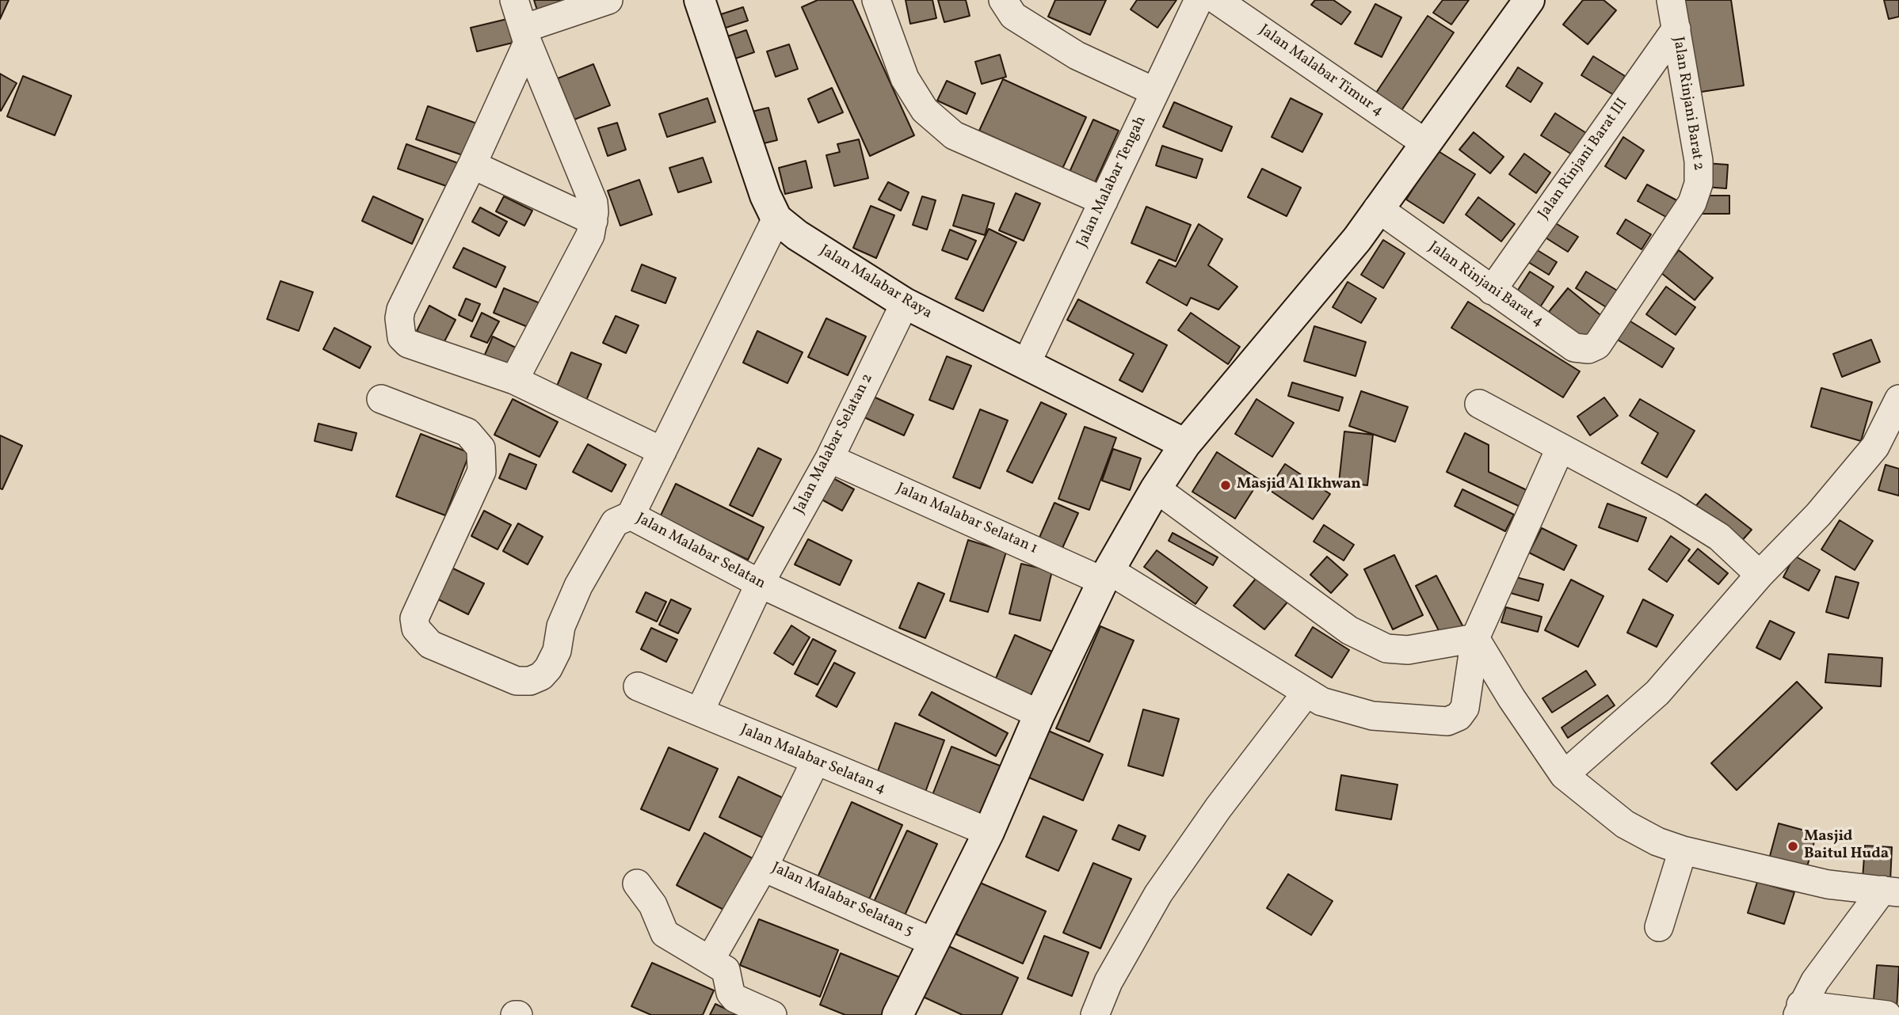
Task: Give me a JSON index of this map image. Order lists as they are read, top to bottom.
{
  "streets": {
    "street": [
      "Jalan Malabar Timur 4",
      "Jalan Rinjani Barat 2",
      "Jalan Rinjani Barat III",
      "Jalan Malabar Tengah",
      "Jalan Malabar Raya",
      "Jalan Rinjani Barat 4",
      "Jalan Malabar Selatan 2",
      "Jalan Malabar Selatan 1",
      "Jalan Malabar Selatan",
      "Jalan Malabar Selatan 4",
      "Jalan Malabar Selatan 5"
    ]
  },
  "crossings": [
    ["Jalan Rinjani Barat 2", "Jalan Rinjani Barat III"],
    ["Jalan Rinjani Barat 2", "Jalan Rinjani Barat 4"],
    ["Jalan Rinjani Barat III", "Jalan Rinjani Barat 4"],
    ["Jalan Malabar Tengah", "Jalan Malabar Raya"],
    ["Jalan Malabar Raya", "Jalan Malabar Selatan 2"],
    ["Jalan Malabar Raya", "Jalan Malabar Selatan"],
    ["Jalan Malabar Selatan 2", "Jalan Malabar Selatan 1"],
    ["Jalan Malabar Selatan 2", "Jalan Malabar Selatan"],
    ["Jalan Malabar Selatan 2", "Jalan Malabar Selatan 4"],
    ["Jalan Malabar Selatan 4", "Jalan Malabar Selatan 5"]
  ],
  "places": ["Masjid Al Ikhwan", "Masjid Baitul Huda"]
}
